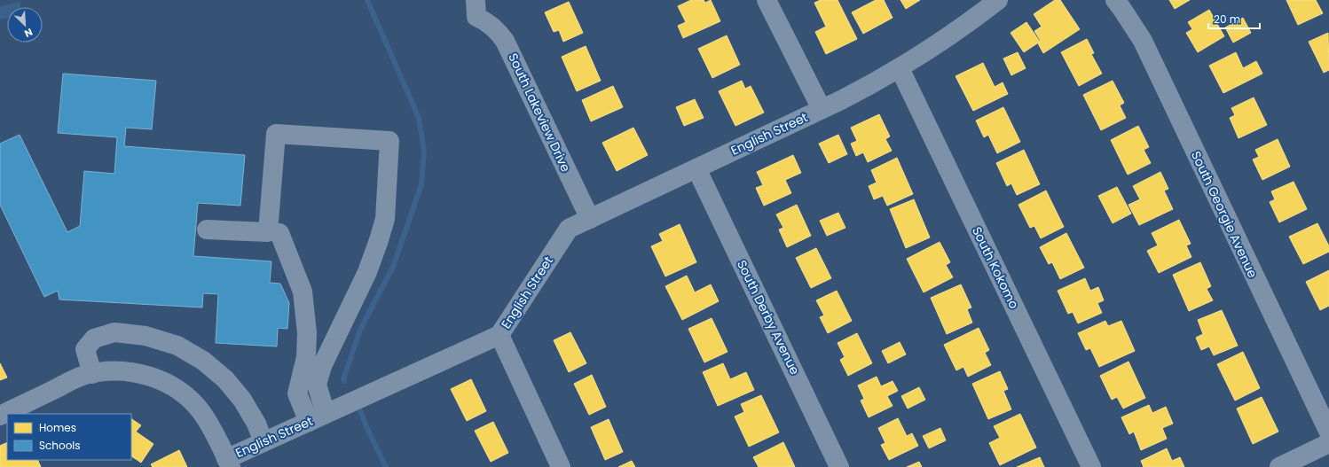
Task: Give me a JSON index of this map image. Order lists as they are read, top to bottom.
{
  "streets": {
    "street": [
      "South Lakeview Drive",
      "English Street",
      "South Georgie Avenue",
      "South Kokomo",
      "South Derby Avenue"
    ]
  },
  "crossings": [
    ["South Lakeview Drive", "English Street"],
    ["English Street", "South Kokomo"],
    ["English Street", "South Derby Avenue"]
  ],
  "legend": ["Homes", "Schools"],
  "scale_bar": "20 m",
  "north": "bottom right"
}
